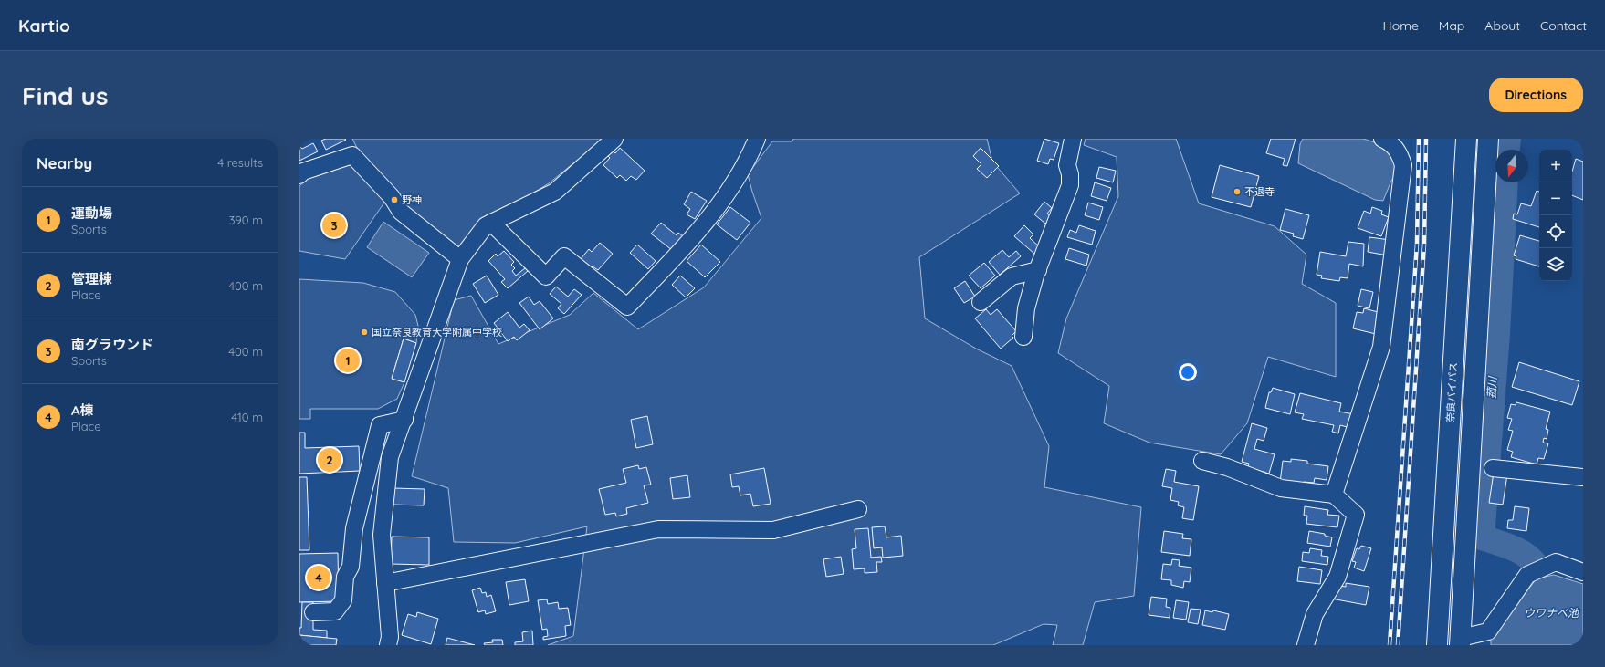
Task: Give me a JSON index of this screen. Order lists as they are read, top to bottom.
{
  "streets": {
    "highway": ["奈良バイパス"]
  },
  "water": ["菰川", "ウワナベ池"],
  "places": ["不退寺", "野神", "国立奈良教育大学附属中学校"],
  "north": "bottom",
  "page": {
    "header": "Kartio",
    "nav": [
      "Home",
      "Map",
      "About",
      "Contact"
    ],
    "buttons": "Directions",
    "title": "Find us",
    "heading": ["Nearby", "4 results"],
    "map_buttons": ["+", "−"],
    "list": [
      {
        "mark": "1",
        "name": "運動場",
        "note": "Sports",
        "value": "390 m"
      },
      {
        "mark": "2",
        "name": "管理棟",
        "note": "Place",
        "value": "400 m"
      },
      {
        "mark": "3",
        "name": "南グラウンド",
        "note": "Sports",
        "value": "400 m"
      },
      {
        "mark": "4",
        "name": "A棟",
        "note": "Place",
        "value": "410 m"
      }
    ],
    "pins": [
      "3",
      "1",
      "2",
      "4"
    ]
  }
}
